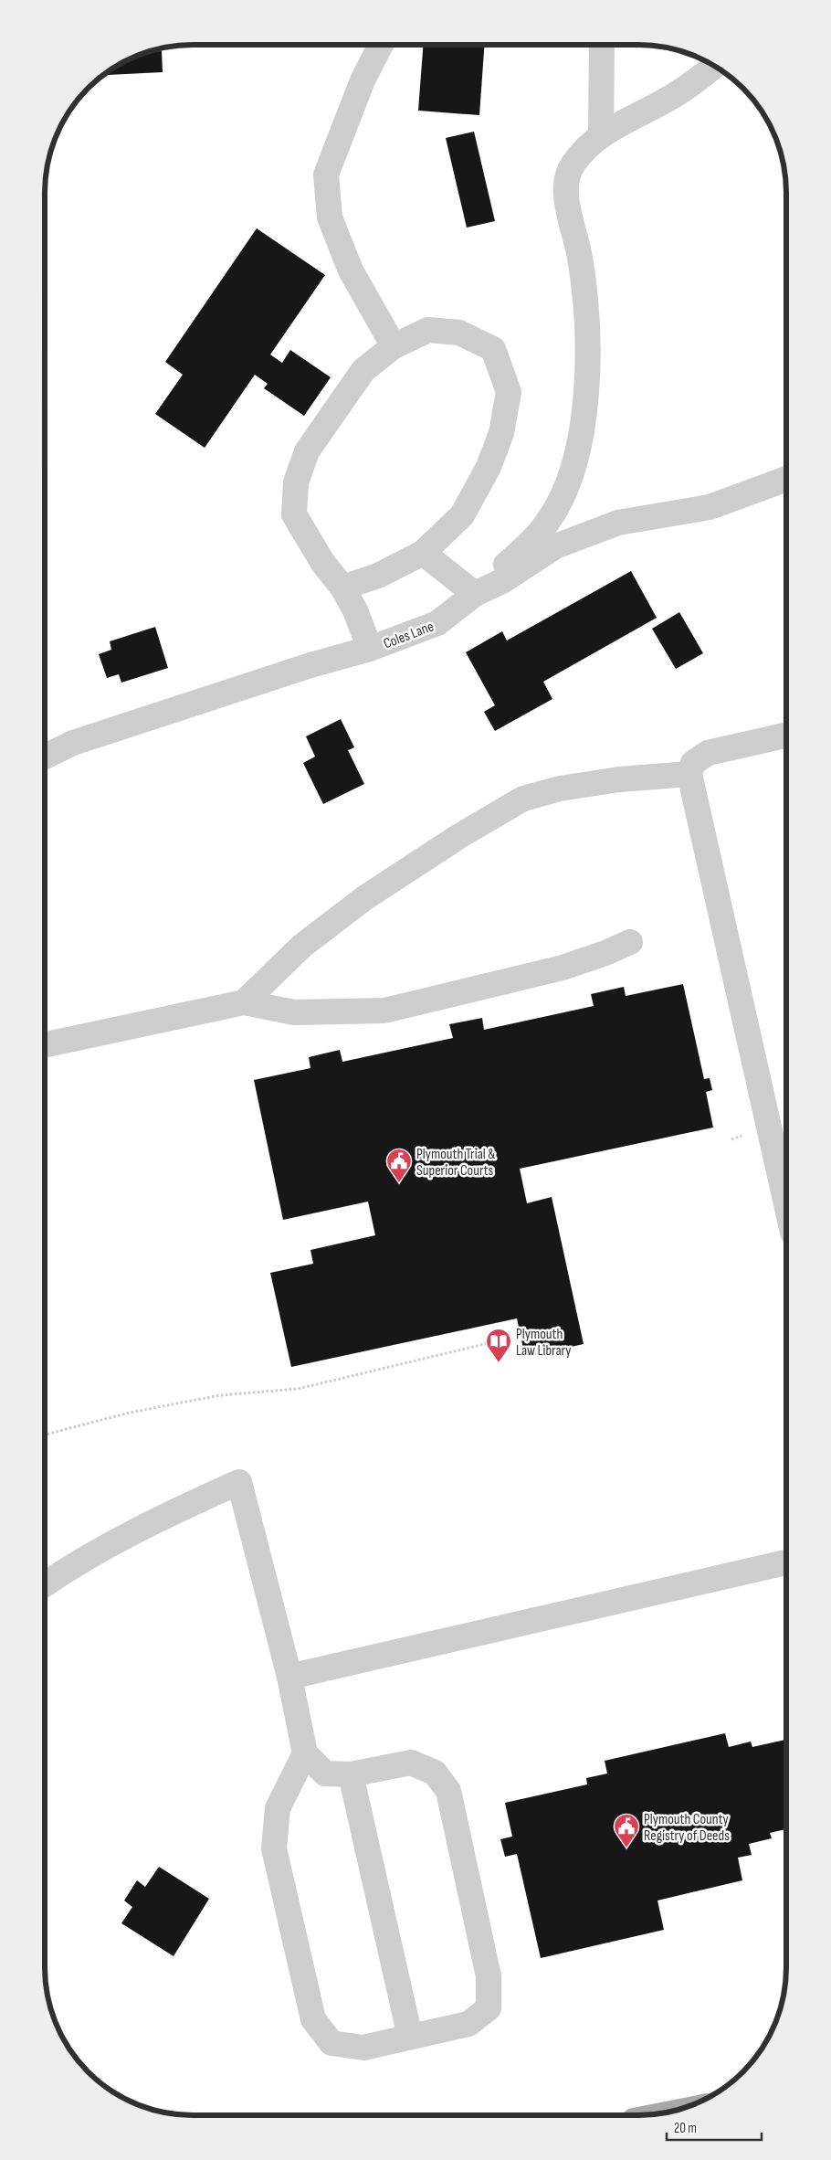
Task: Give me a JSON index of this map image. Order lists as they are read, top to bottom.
{
  "streets": {
    "street": ["Coles Lane"]
  },
  "places": {
    "public building": ["Plymouth Trial & Superior Courts", "Plymouth County Registry of Deeds"],
    "library": ["Plymouth Law Library"]
  },
  "scale_bar": "20 m"
}
